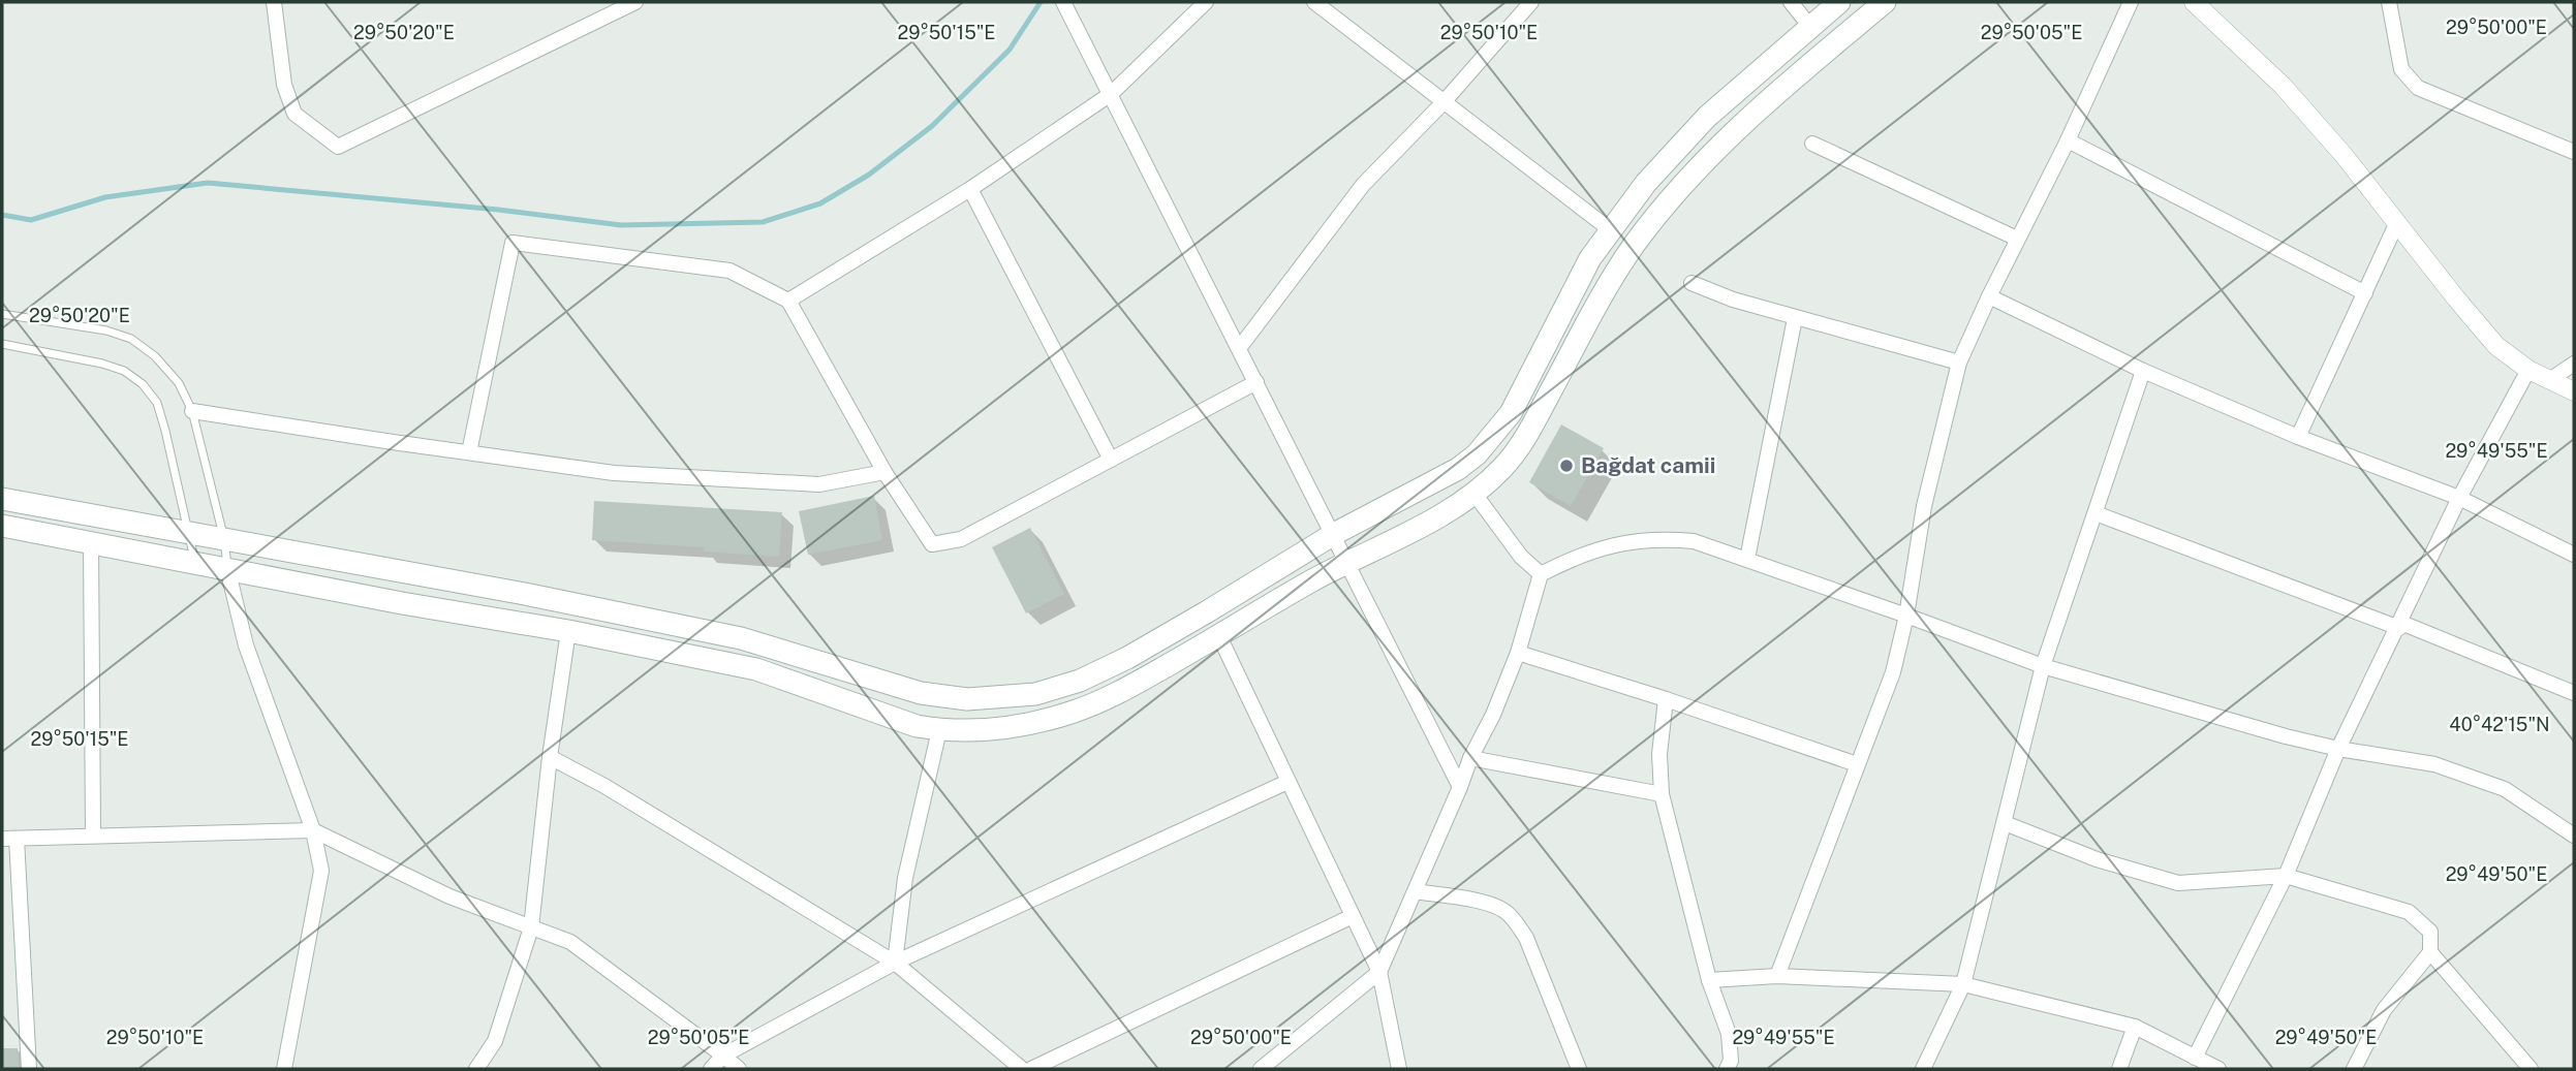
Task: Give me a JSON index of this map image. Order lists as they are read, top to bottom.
{
  "places": ["Bağdat camii"],
  "coordinates": [
    "29°50'00\"E",
    "29°50'20\"E",
    "29°50'15\"E",
    "29°50'05\"E",
    "29°50'10\"E",
    "29°49'55\"E",
    "40°42'15\"N",
    "29°49'50\"E"
  ]
}
